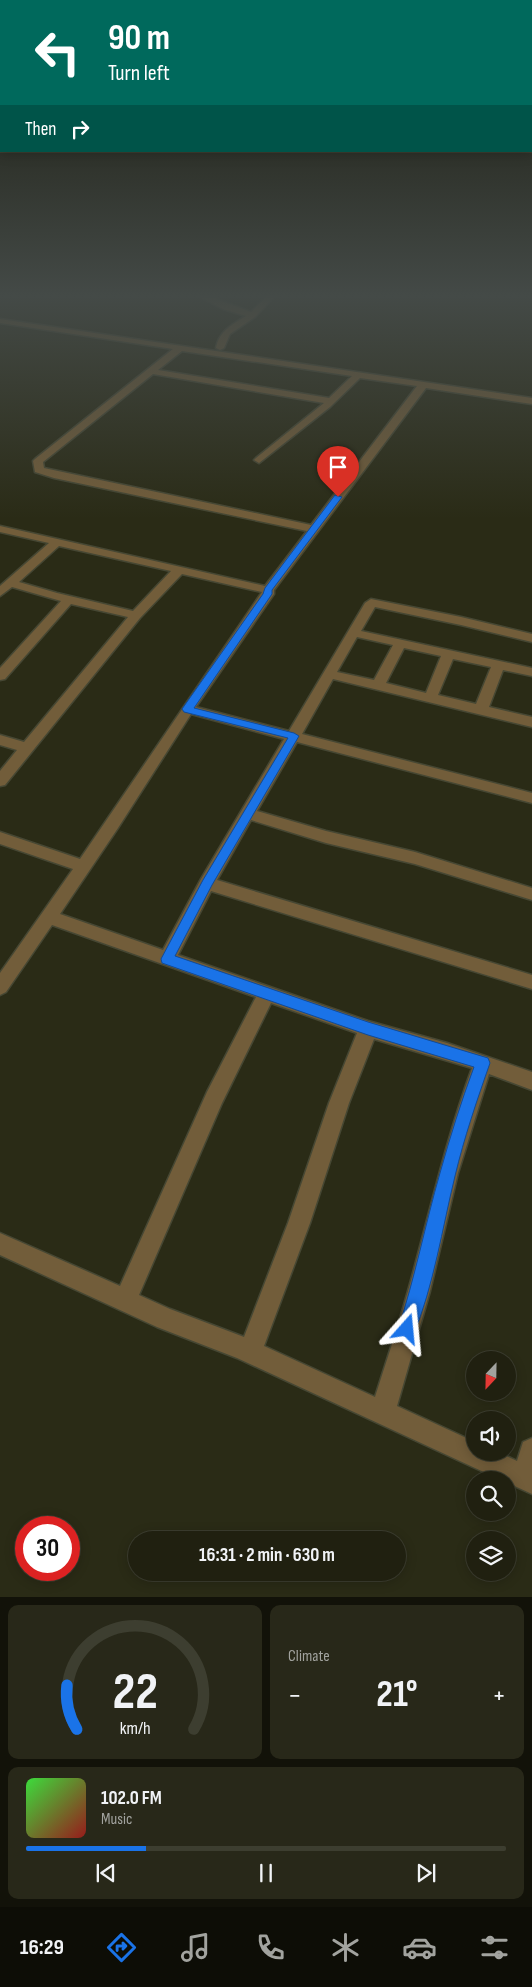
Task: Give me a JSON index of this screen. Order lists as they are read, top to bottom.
{
  "north": "bottom",
  "page": {
    "turn": ["90 m", "Turn left"],
    "then": "Then",
    "limit": "30",
    "trip": "16:31 · 2 min · 630 m",
    "tile": "Climate",
    "heat": ["−", "21°", "+"],
    "song": ["102.0 FM", "Music"],
    "tabs": "16:29",
    "gauge": ["22", "km/h"]
  }
}
